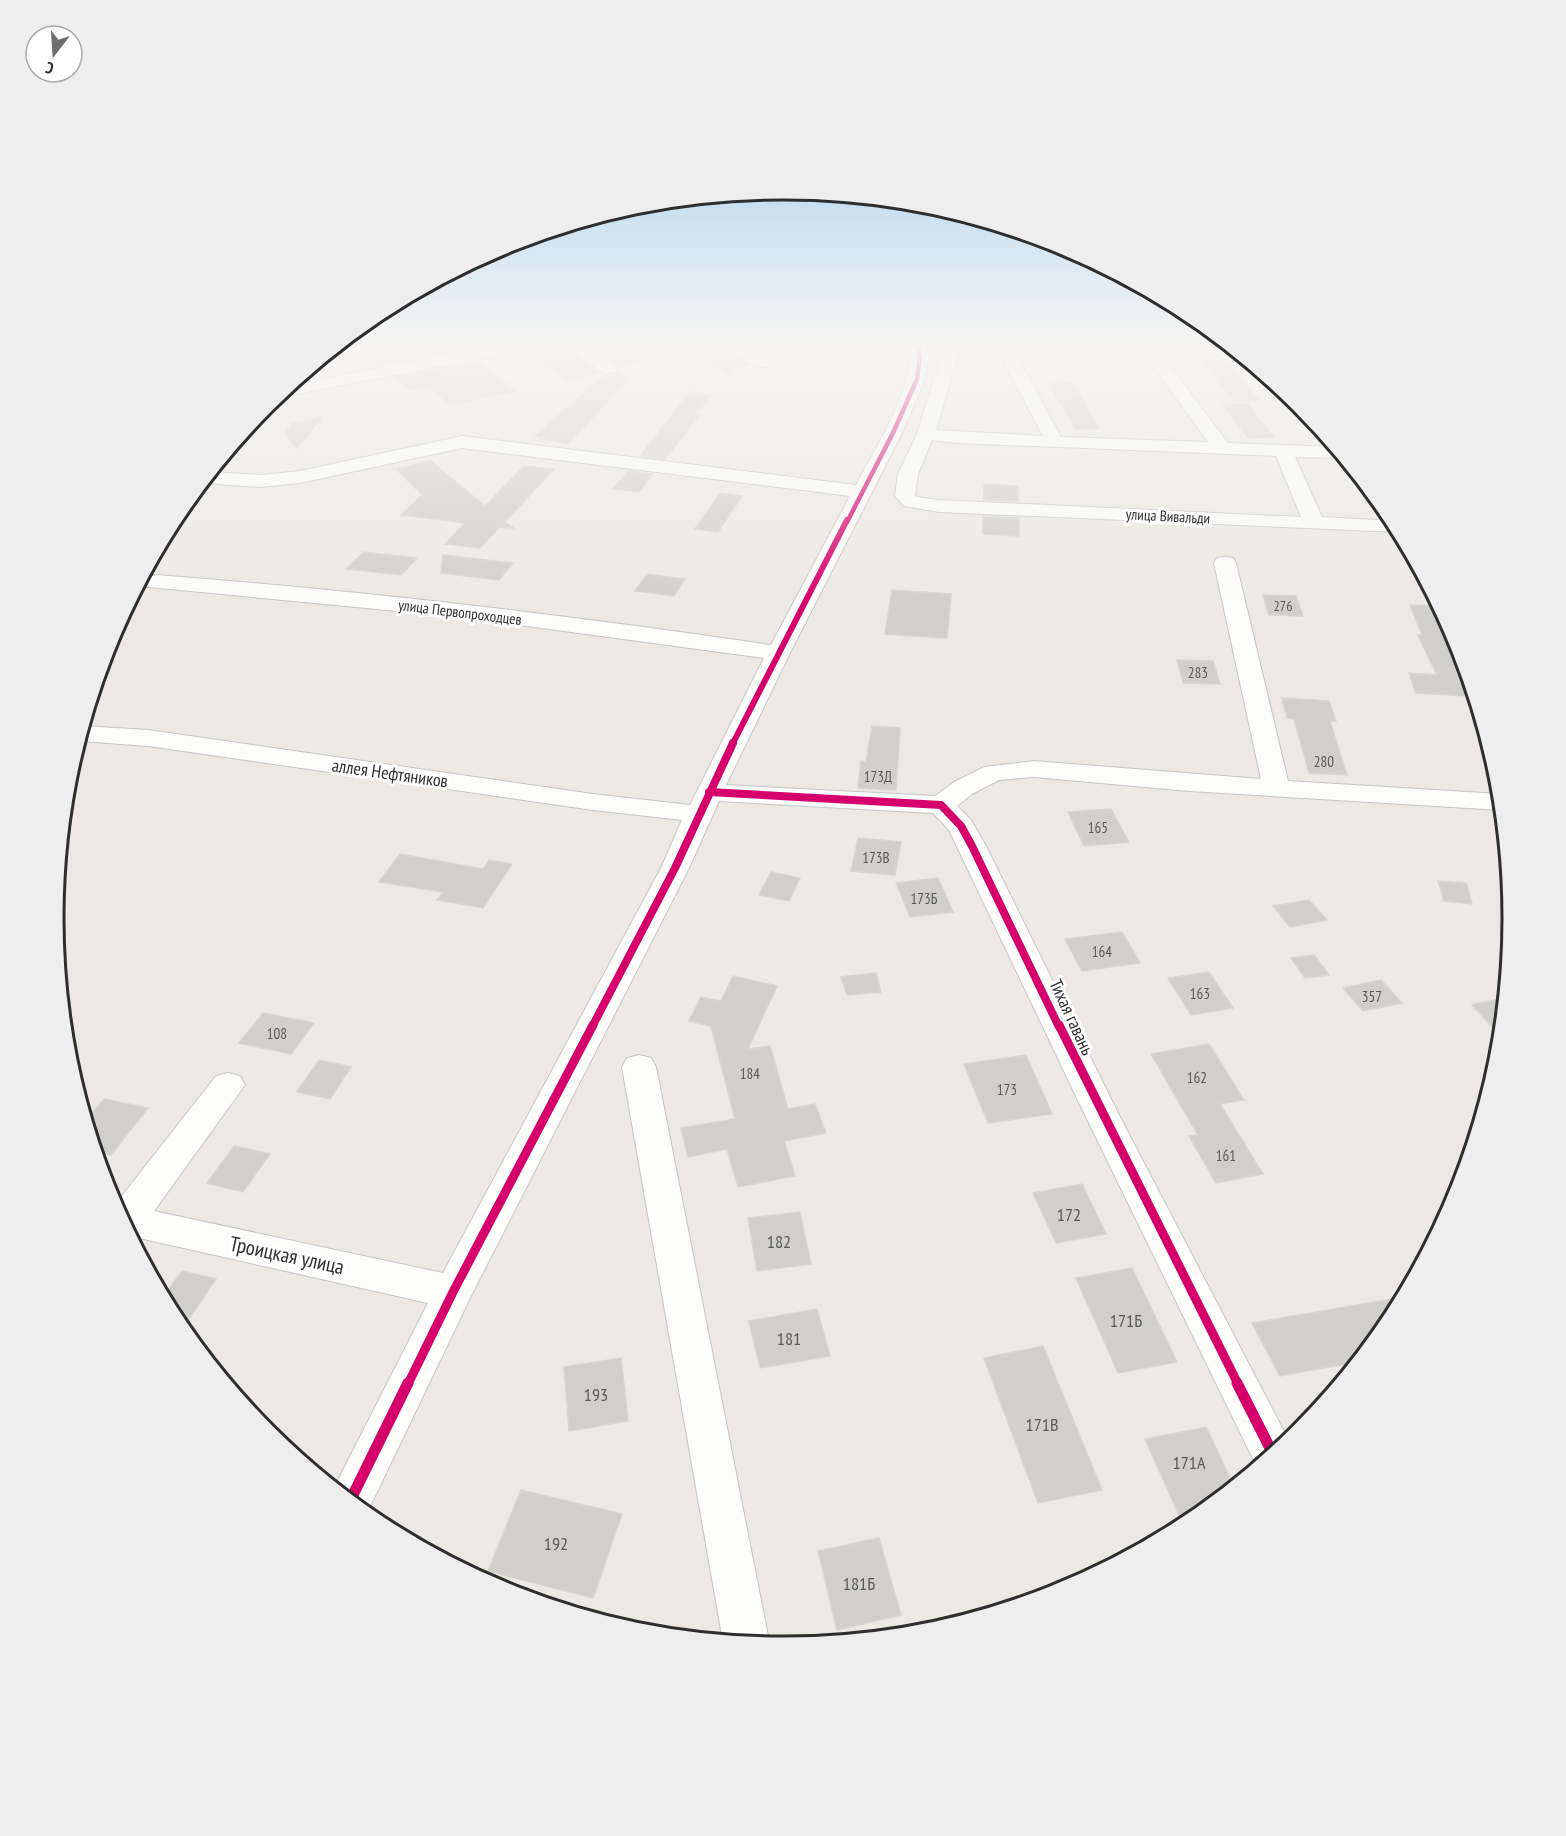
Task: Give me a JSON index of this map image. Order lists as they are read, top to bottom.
{
  "streets": {
    "street": [
      "улица Вивальди",
      "улица Первопроходцев",
      "аллея Нефтяников",
      "Тихая гавань",
      "Троицкая улица"
    ]
  },
  "house_numbers": [
    "276",
    "283",
    "280",
    "173Д",
    "165",
    "173В",
    "173Б",
    "164",
    "163",
    "357",
    "108",
    "184",
    "162",
    "173",
    "161",
    "172",
    "182",
    "171Б",
    "181",
    "193",
    "171В",
    "171А",
    "192",
    "181Б"
  ],
  "north": "bottom"
}
